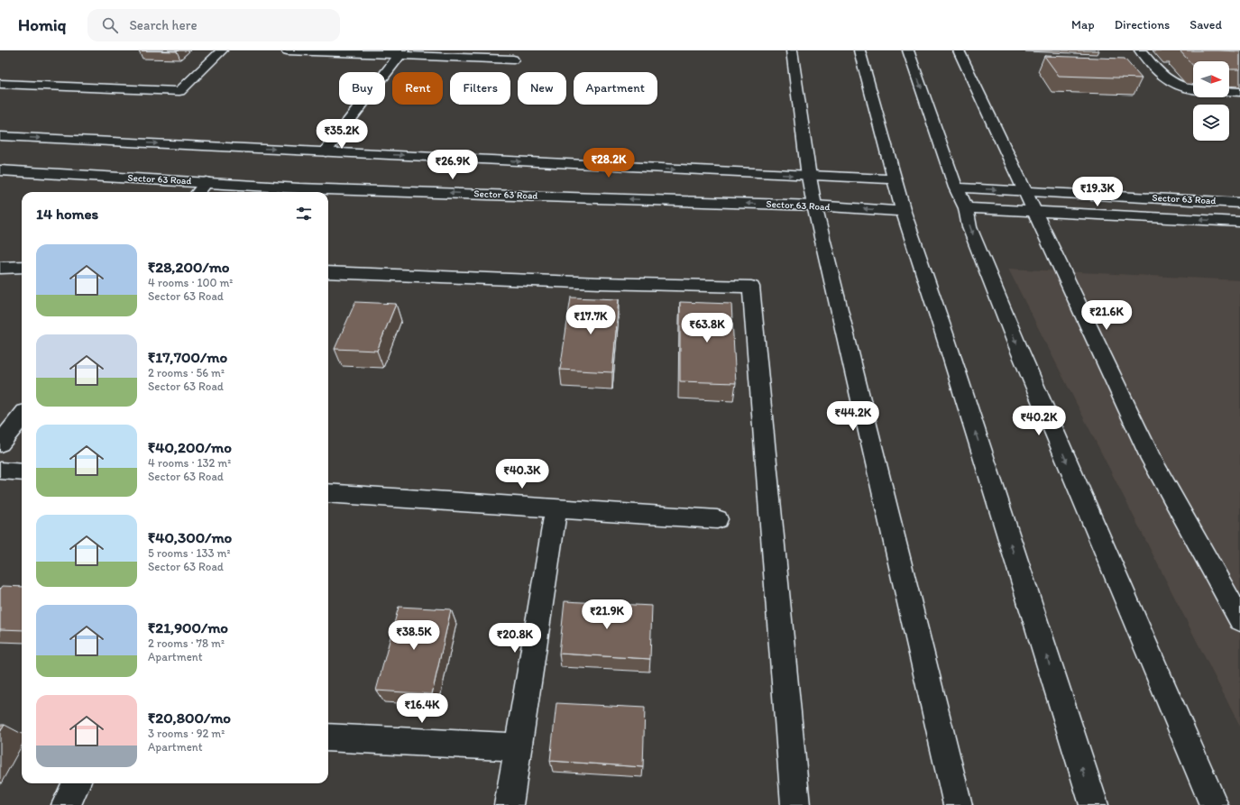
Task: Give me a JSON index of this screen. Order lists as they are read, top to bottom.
{
  "streets": {
    "street": ["Sector 63 Road"]
  },
  "north": "right",
  "page": {
    "header": "Homiq",
    "search": "Search here",
    "nav": ["Map", "Directions", "Saved"],
    "chip": [
      "Buy",
      "Rent",
      "Filters",
      "New",
      "Apartment"
    ],
    "price": [
      "₹35.2K",
      "₹28.2K",
      "₹26.9K",
      "₹19.3K",
      "₹21.6K",
      "₹17.7K",
      "₹63.8K",
      "₹44.2K",
      "₹40.2K",
      "₹40.3K",
      "₹21.9K",
      "₹38.5K",
      "₹20.8K",
      "₹16.4K"
    ],
    "heading": "14 homes",
    "list": [
      {
        "name": "₹28,200/mo",
        "note": "4 rooms · 100 m² · Sector 63 Road"
      },
      {
        "name": "₹17,700/mo",
        "note": "2 rooms · 56 m² · Sector 63 Road"
      },
      {
        "name": "₹40,200/mo",
        "note": "4 rooms · 132 m² · Sector 63 Road"
      },
      {
        "name": "₹40,300/mo",
        "note": "5 rooms · 133 m² · Sector 63 Road"
      },
      {
        "name": "₹21,900/mo",
        "note": "2 rooms · 78 m² · Apartment"
      },
      {
        "name": "₹20,800/mo",
        "note": "3 rooms · 92 m² · Apartment"
      }
    ]
  }
}
